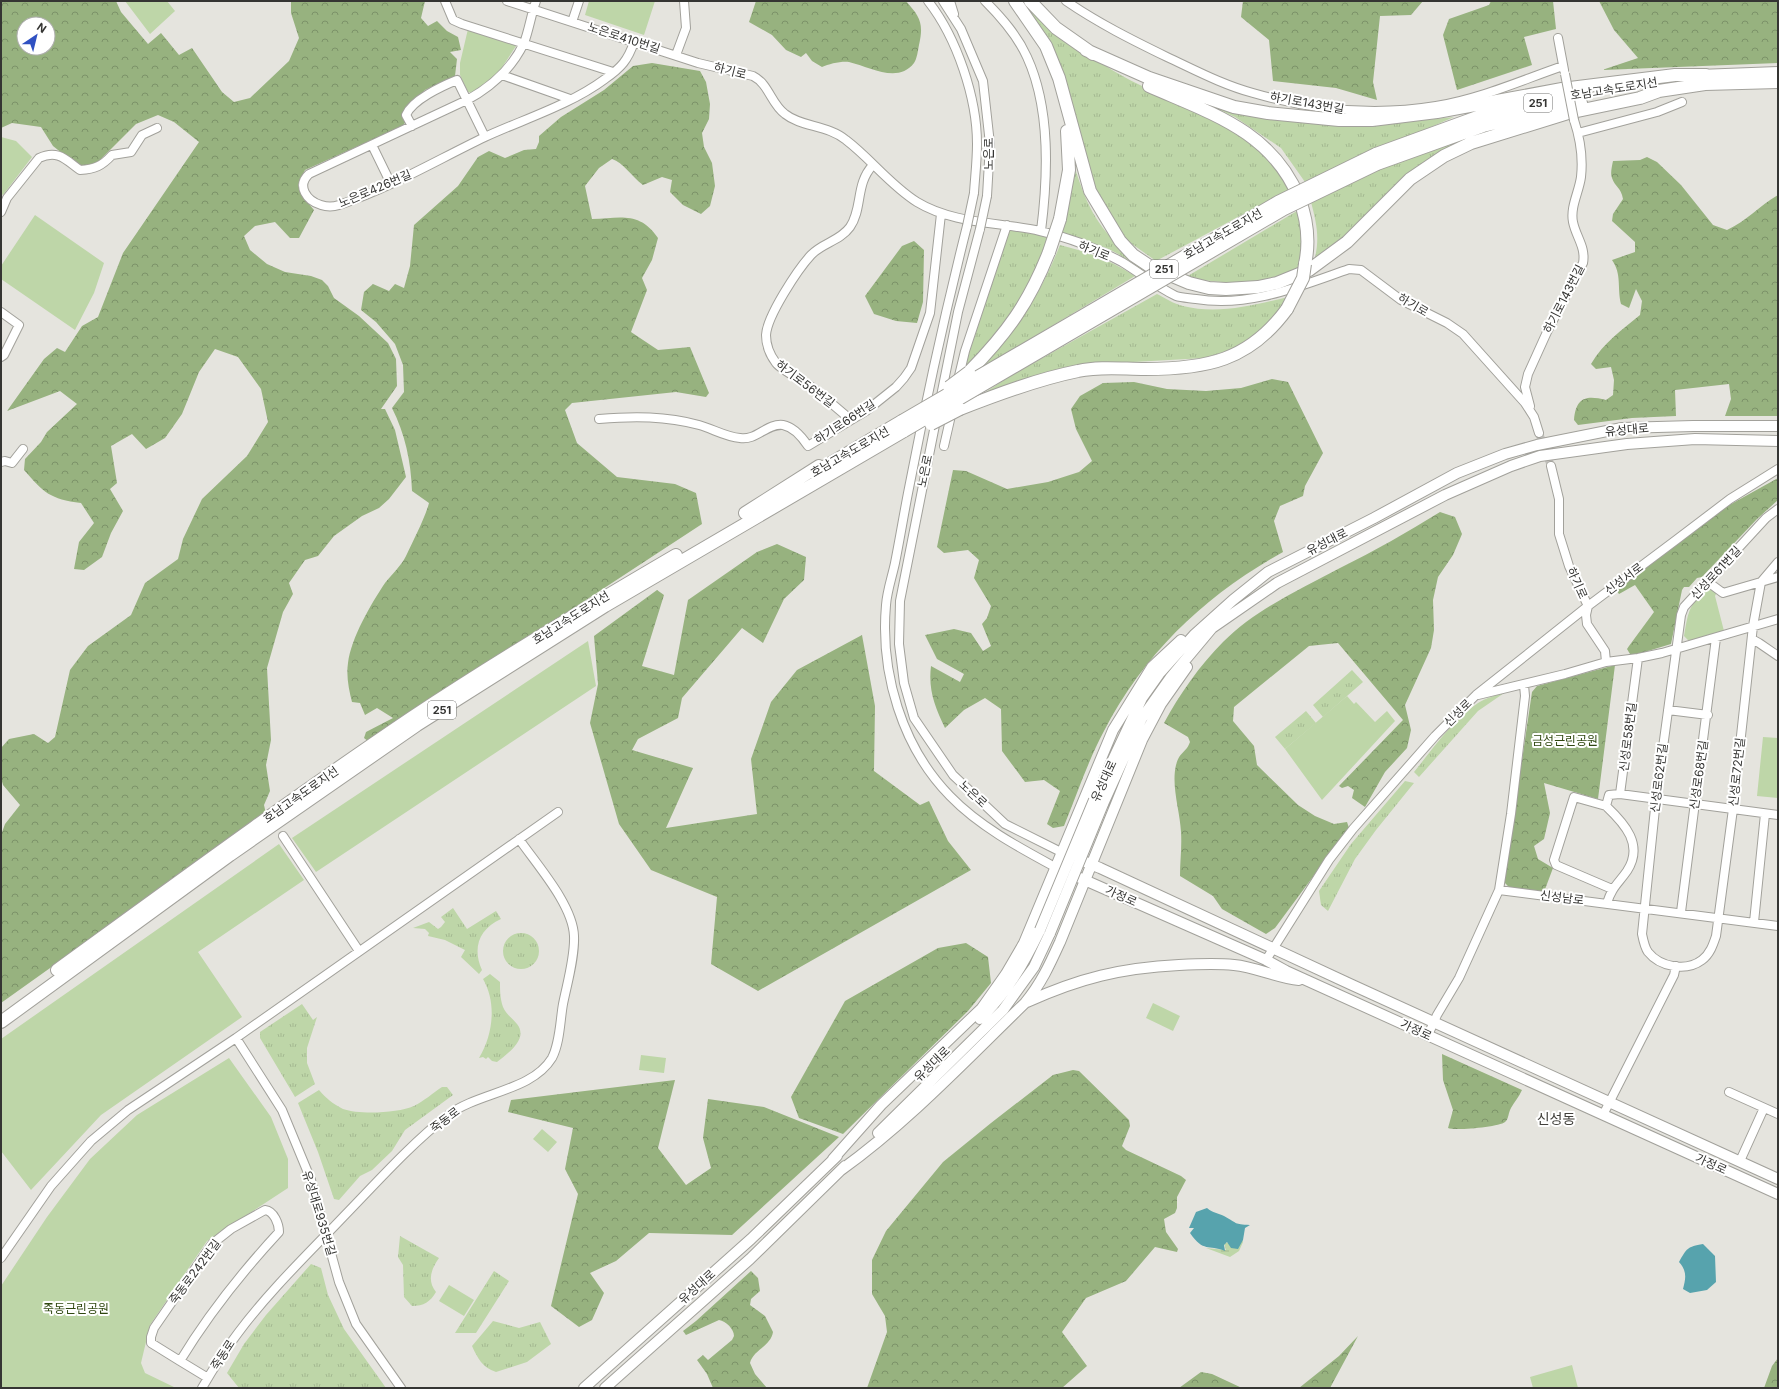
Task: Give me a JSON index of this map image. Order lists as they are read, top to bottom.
{
  "streets": {
    "highway": ["호남고속도로지선", "251"],
    "main road": ["노은로", "유성대로", "가정로"],
    "street": [
      "노은로410번길",
      "하기로",
      "하기로143번길",
      "노은로426번길",
      "하기로56번길",
      "하기로66번길",
      "신성로61번길",
      "신성서로",
      "신성로",
      "신성로58번길",
      "신성로72번길",
      "신성로68번길",
      "신성로62번길",
      "신성남로",
      "죽동로",
      "유성대로935번길",
      "죽동로242번길"
    ]
  },
  "crossings": [
    ["노은로410번길", "하기로"],
    ["노은로410번길", "노은로426번길"],
    ["하기로", "하기로143번길"],
    ["하기로", "하기로56번길"],
    ["하기로", "하기로66번길"],
    ["하기로", "신성서로"],
    ["노은로", "가정로"],
    ["하기로56번길", "하기로66번길"],
    ["신성로61번길", "신성로"],
    ["신성로61번길", "신성로62번길"],
    ["신성서로", "신성로"],
    ["신성로", "신성로58번길"],
    ["신성로", "신성로72번길"],
    ["신성로", "신성로68번길"],
    ["신성로", "신성로62번길"],
    ["신성로", "가정로"],
    ["신성로72번길", "신성남로"],
    ["신성로68번길", "신성남로"],
    ["신성로62번길", "신성남로"],
    ["죽동로", "유성대로935번길"],
    ["죽동로", "죽동로242번길"]
  ],
  "districts": ["신성동"],
  "parks": ["금성근린공원", "죽동근린공원"],
  "north": "top right"
}
